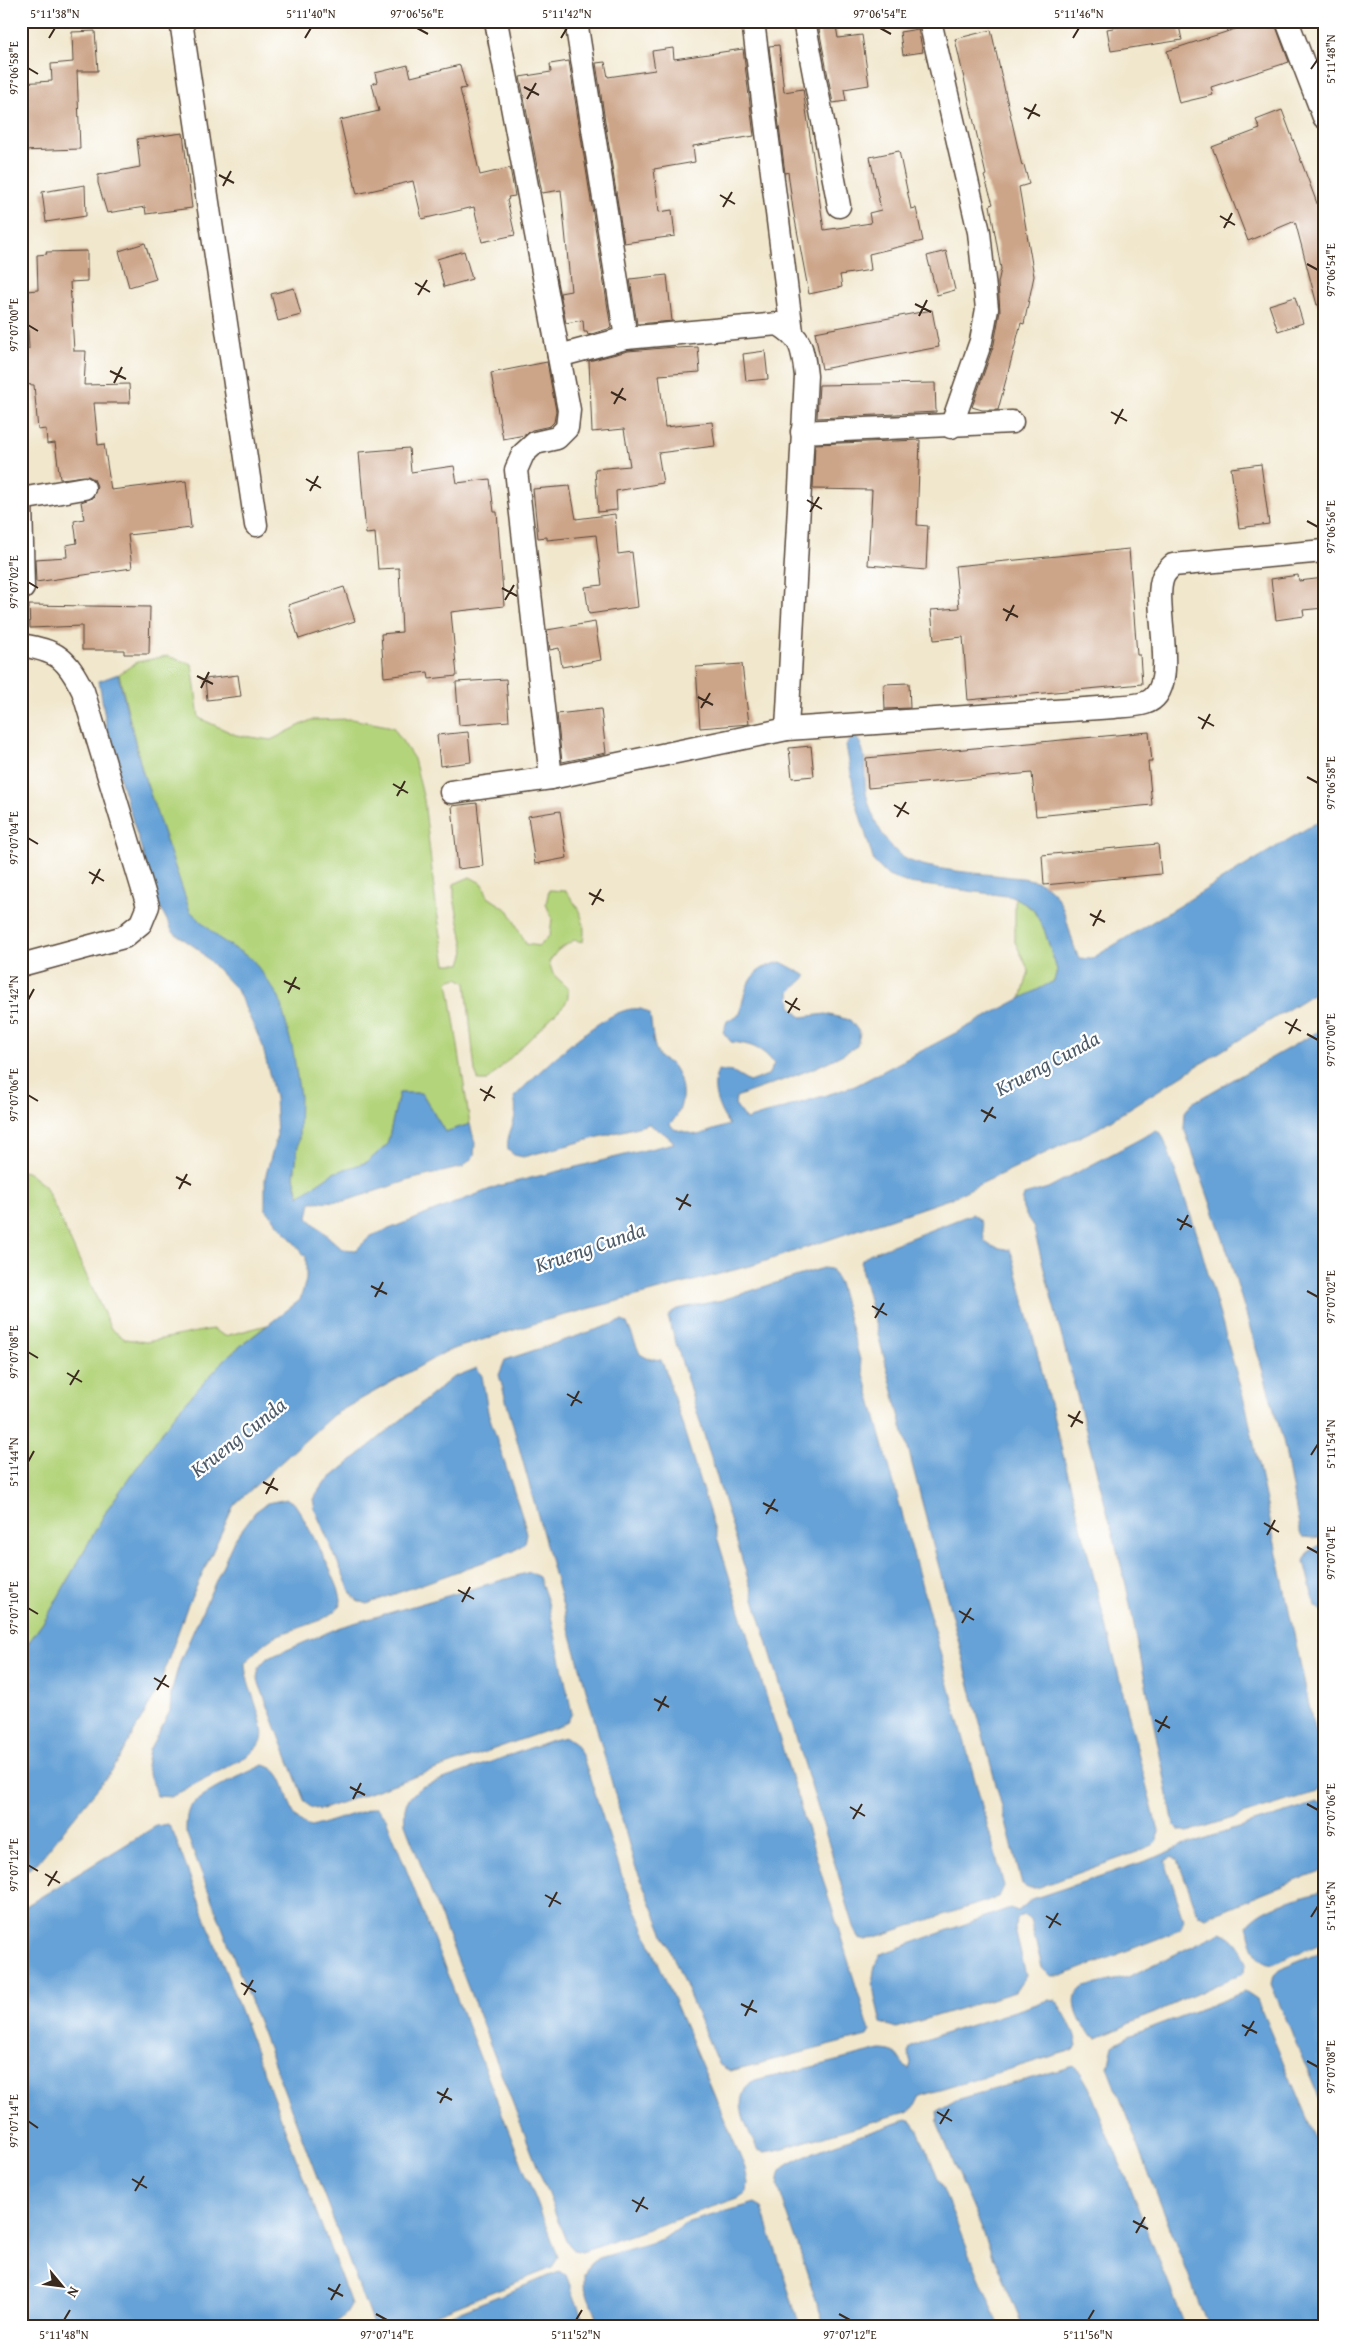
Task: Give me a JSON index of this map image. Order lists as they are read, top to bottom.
{
  "water": ["Krueng Cunda"],
  "north": "bottom right",
  "coordinates": [
    "5°11'38\"N",
    "5°11'40\"N",
    "97°06'56\"E",
    "5°11'42\"N",
    "97°06'54\"E",
    "5°11'46\"N",
    "5°11'48\"N",
    "97°06'58\"E",
    "97°07'00\"E",
    "97°07'02\"E",
    "97°07'04\"E",
    "97°07'06\"E",
    "97°07'08\"E",
    "5°11'54\"N",
    "5°11'44\"N",
    "97°07'10\"E",
    "97°07'12\"E",
    "5°11'56\"N",
    "97°07'14\"E",
    "5°11'52\"N"
  ]
}
